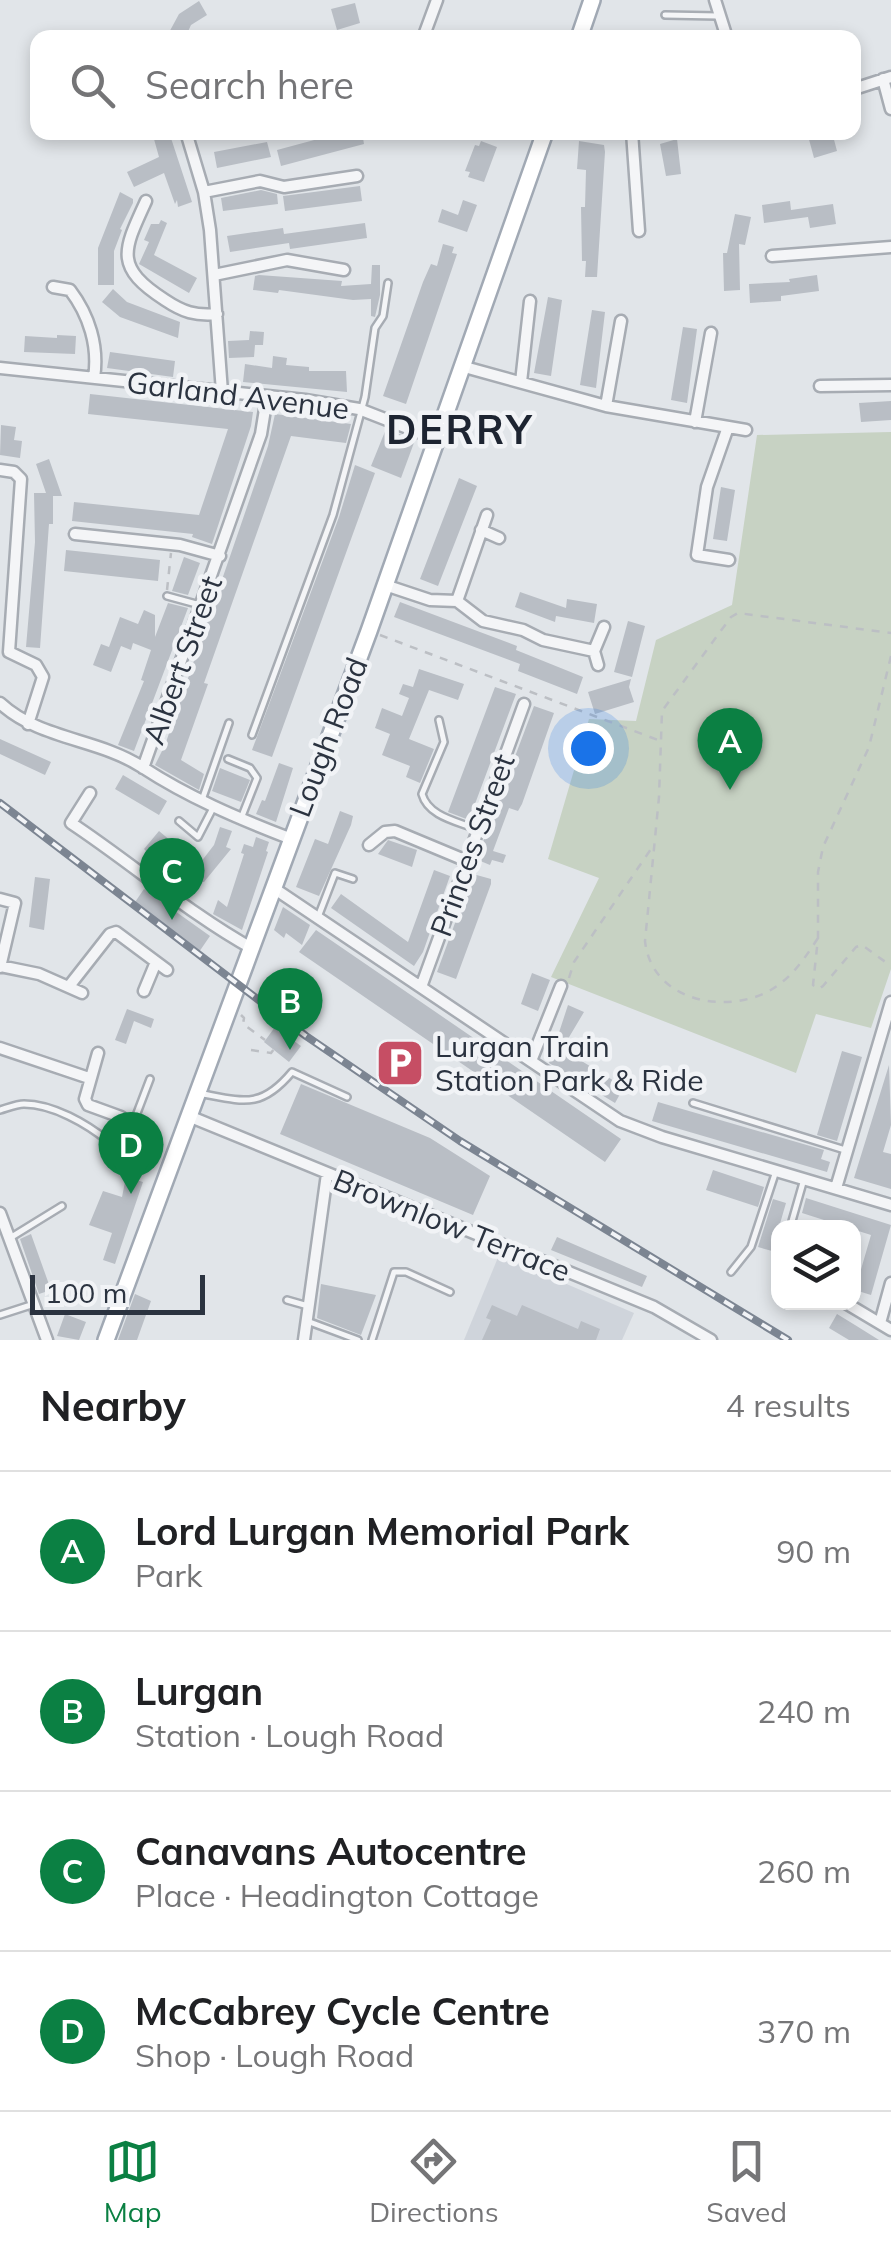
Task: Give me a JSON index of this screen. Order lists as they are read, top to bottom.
{
  "streets": {
    "main road": ["Lough Road"],
    "street": [
      "Garland Avenue",
      "Albert Street",
      "Princes Street",
      "Brownlow Terrace"
    ]
  },
  "crossings": [
    ["Garland Avenue", "Albert Street"],
    ["Garland Avenue", "Lough Road"],
    ["Albert Street", "Lough Road"],
    ["Lough Road", "Brownlow Terrace"]
  ],
  "districts": ["DERRY"],
  "places": {
    "parking": ["Lurgan Train Station Park & Ride"]
  },
  "scale_bar": "100 m",
  "page": {
    "search": "Search here",
    "pins": [
      "A",
      "C",
      "B",
      "D"
    ],
    "scale": "100 m",
    "heading": ["Nearby", "4 results"],
    "list": [
      {
        "mark": "A",
        "name": "Lord Lurgan Memorial Park",
        "note": "Park",
        "value": "90 m"
      },
      {
        "mark": "B",
        "name": "Lurgan",
        "note": "Station · Lough Road",
        "value": "240 m"
      },
      {
        "mark": "C",
        "name": "Canavans Autocentre",
        "note": "Place · Headington Cottage",
        "value": "260 m"
      },
      {
        "mark": "D",
        "name": "McCabrey Cycle Centre",
        "note": "Shop · Lough Road",
        "value": "370 m"
      }
    ],
    "nav": ["Map", "Directions", "Saved"]
  }
}
